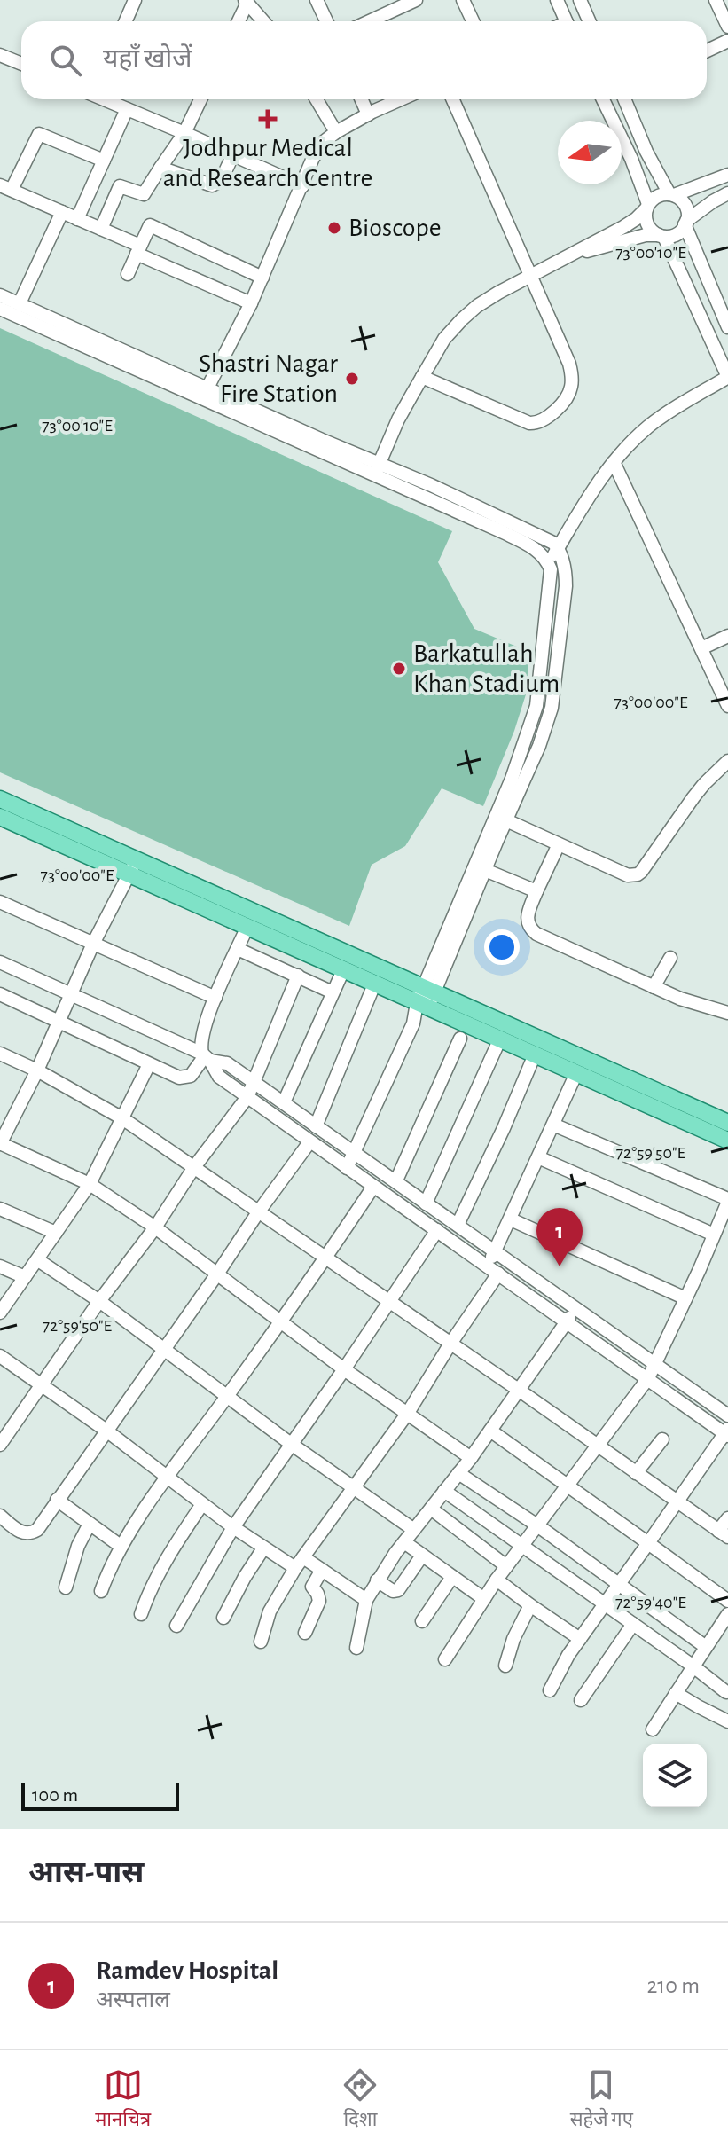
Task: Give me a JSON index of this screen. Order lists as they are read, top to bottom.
{
  "places": {
    "health": ["Jodhpur Medical and Research Centre"],
    "other": ["Bioscope", "Shastri Nagar Fire Station", "Barkatullah Khan Stadium"]
  },
  "scale_bar": "100 m",
  "north": "left",
  "page": {
    "search": "यहाँ खोजें",
    "pins": "1",
    "scale": "100 m",
    "heading": "आस-पास",
    "list": [
      {
        "mark": "1",
        "name": "Ramdev Hospital",
        "note": "अस्पताल",
        "value": "210 m"
      }
    ],
    "nav": ["मानचित्र", "दिशा", "सहेजे गए"]
  },
  "coordinates": [
    "73°00'10\"E",
    "73°00'00\"E",
    "72°59'50\"E",
    "72°59'40\"E"
  ]
}
